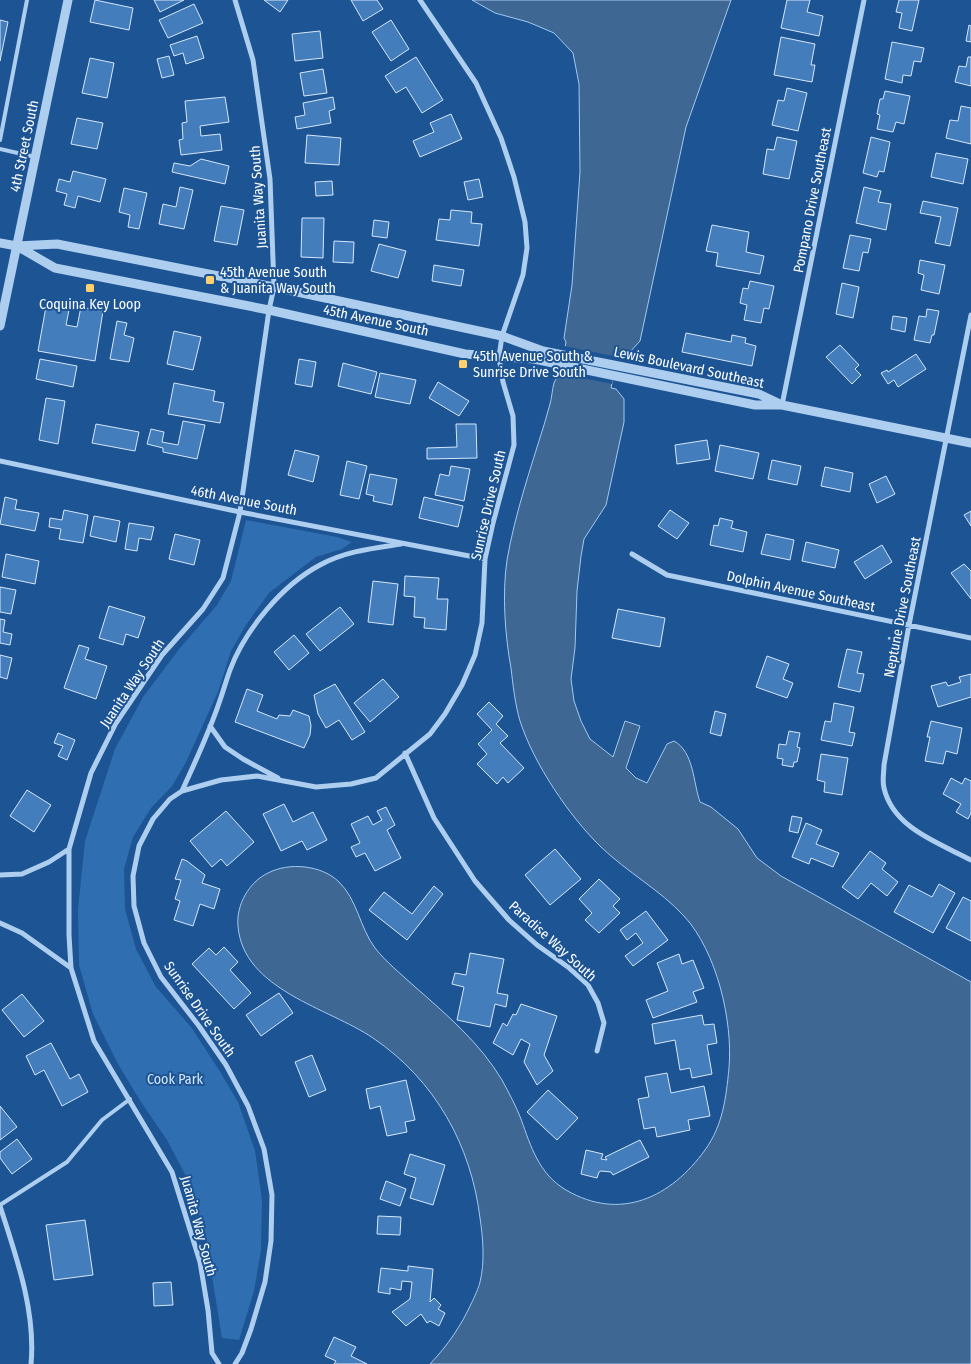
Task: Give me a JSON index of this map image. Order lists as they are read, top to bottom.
{
  "streets": {
    "street": [
      "4th Street South",
      "Juanita Way South",
      "Pompano Drive Southeast",
      "45th Avenue South",
      "Lewis Boulevard Southeast",
      "46th Avenue South",
      "Sunrise Drive South",
      "Dolphin Avenue Southeast",
      "Neptune Drive Southeast",
      "Paradise Way South"
    ]
  },
  "crossings": [
    ["4th Street South", "45th Avenue South"],
    ["Juanita Way South", "45th Avenue South"],
    ["Juanita Way South", "46th Avenue South"],
    ["Pompano Drive Southeast", "Lewis Boulevard Southeast"],
    ["45th Avenue South", "Lewis Boulevard Southeast"],
    ["45th Avenue South", "Sunrise Drive South"],
    ["Lewis Boulevard Southeast", "Sunrise Drive South"],
    ["Lewis Boulevard Southeast", "Neptune Drive Southeast"],
    ["46th Avenue South", "Sunrise Drive South"],
    ["Sunrise Drive South", "Paradise Way South"],
    ["Dolphin Avenue Southeast", "Neptune Drive Southeast"]
  ],
  "parks": ["Cook Park"],
  "places": {
    "transit": ["45th Avenue South & Juanita Way South", "Coquina Key Loop", "45th Avenue South & Sunrise Drive South"]
  }
}
